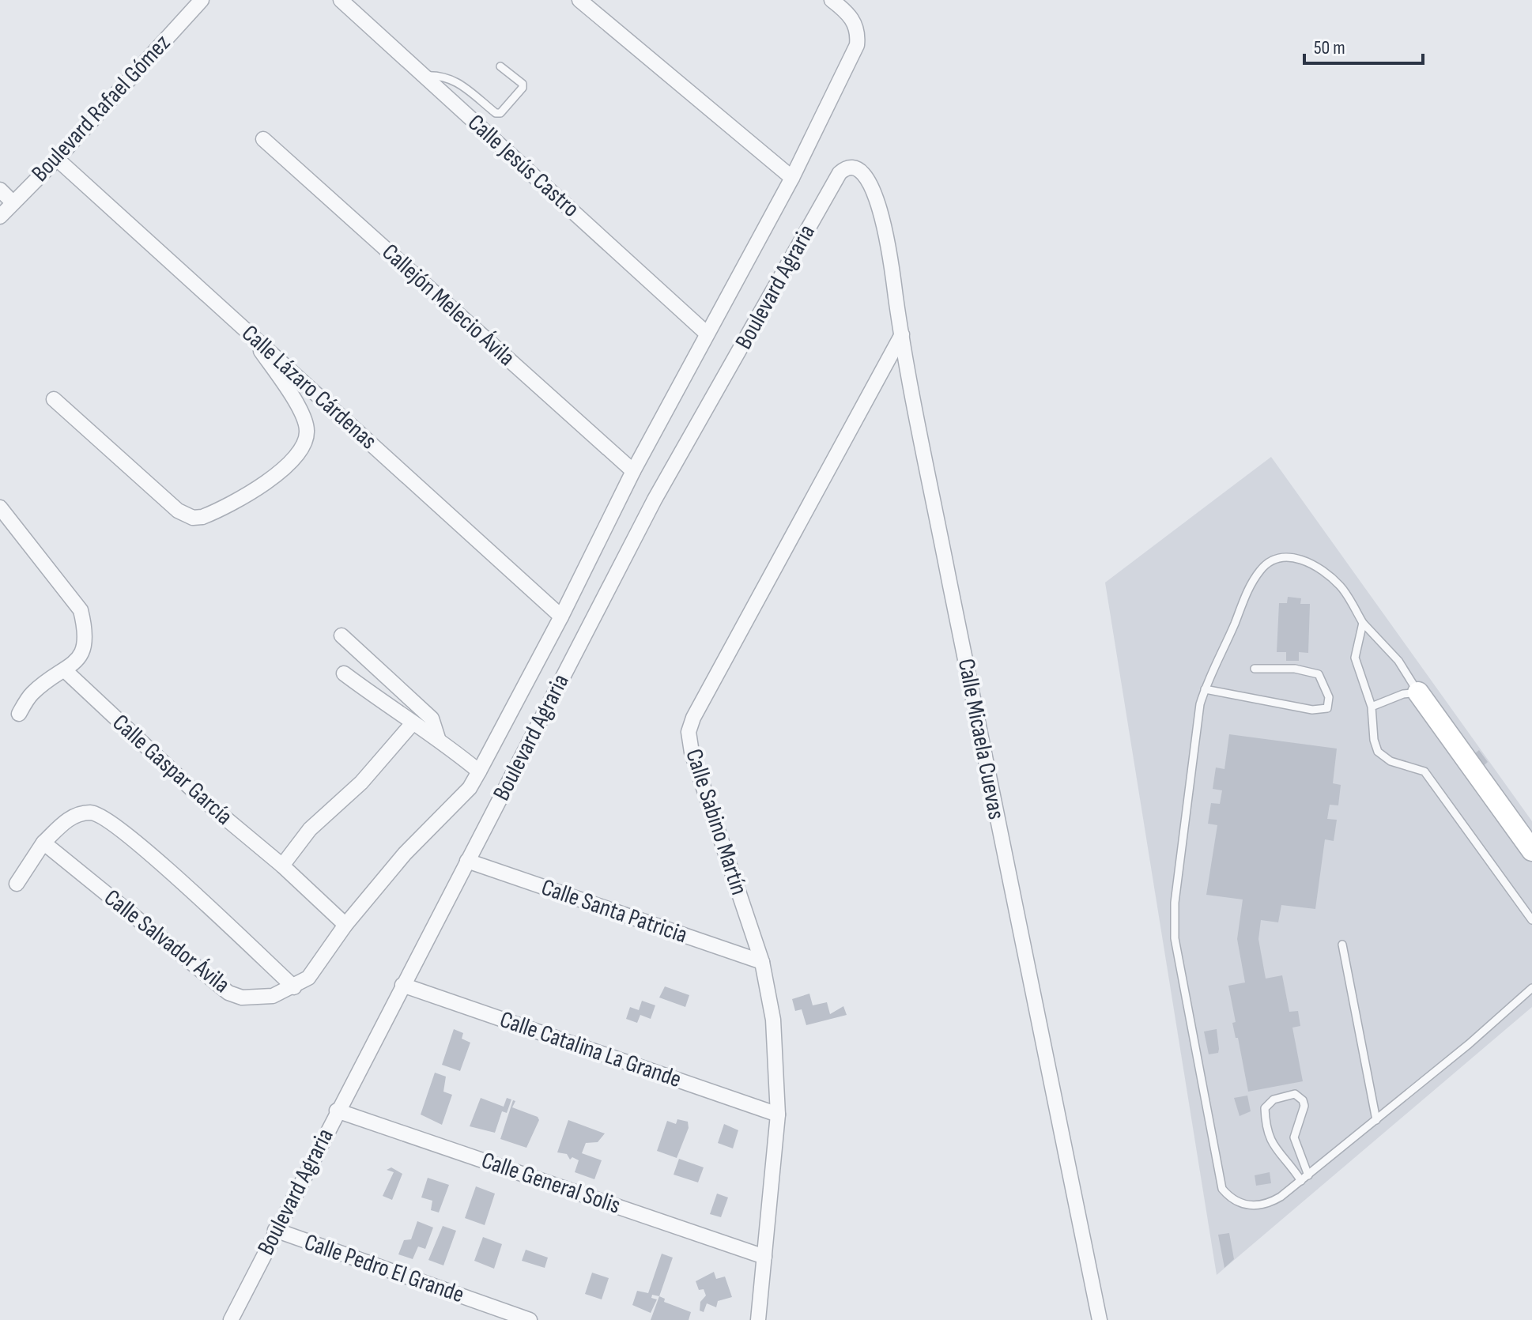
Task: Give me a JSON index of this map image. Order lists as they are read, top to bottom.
{
  "streets": {
    "street": [
      "Boulevard Rafael Gómez",
      "Calle Jesús Castro",
      "Boulevard Agraria",
      "Callejón Melecio Ávila",
      "Calle Lázaro Cárdenas",
      "Calle Micaela Cuevas",
      "Calle Gaspar García",
      "Calle Sabino Martín",
      "Calle Santa Patricia",
      "Calle Salvador Ávila",
      "Calle Catalina La Grande",
      "Calle General Solis",
      "Calle Pedro El Grande"
    ]
  },
  "crossings": [
    ["Boulevard Rafael Gómez", "Calle Lázaro Cárdenas"],
    ["Calle Jesús Castro", "Boulevard Agraria"],
    ["Boulevard Agraria", "Callejón Melecio Ávila"],
    ["Boulevard Agraria", "Calle Lázaro Cárdenas"],
    ["Boulevard Agraria", "Calle Micaela Cuevas"],
    ["Boulevard Agraria", "Calle Santa Patricia"],
    ["Boulevard Agraria", "Calle Salvador Ávila"],
    ["Boulevard Agraria", "Calle Catalina La Grande"],
    ["Boulevard Agraria", "Calle General Solis"],
    ["Boulevard Agraria", "Calle Pedro El Grande"],
    ["Calle Lázaro Cárdenas", "Calle Salvador Ávila"],
    ["Calle Micaela Cuevas", "Calle Sabino Martín"],
    ["Calle Gaspar García", "Calle Salvador Ávila"],
    ["Calle Sabino Martín", "Calle Santa Patricia"],
    ["Calle Sabino Martín", "Calle Catalina La Grande"],
    ["Calle Sabino Martín", "Calle General Solis"]
  ],
  "scale_bar": "50 m"
}
